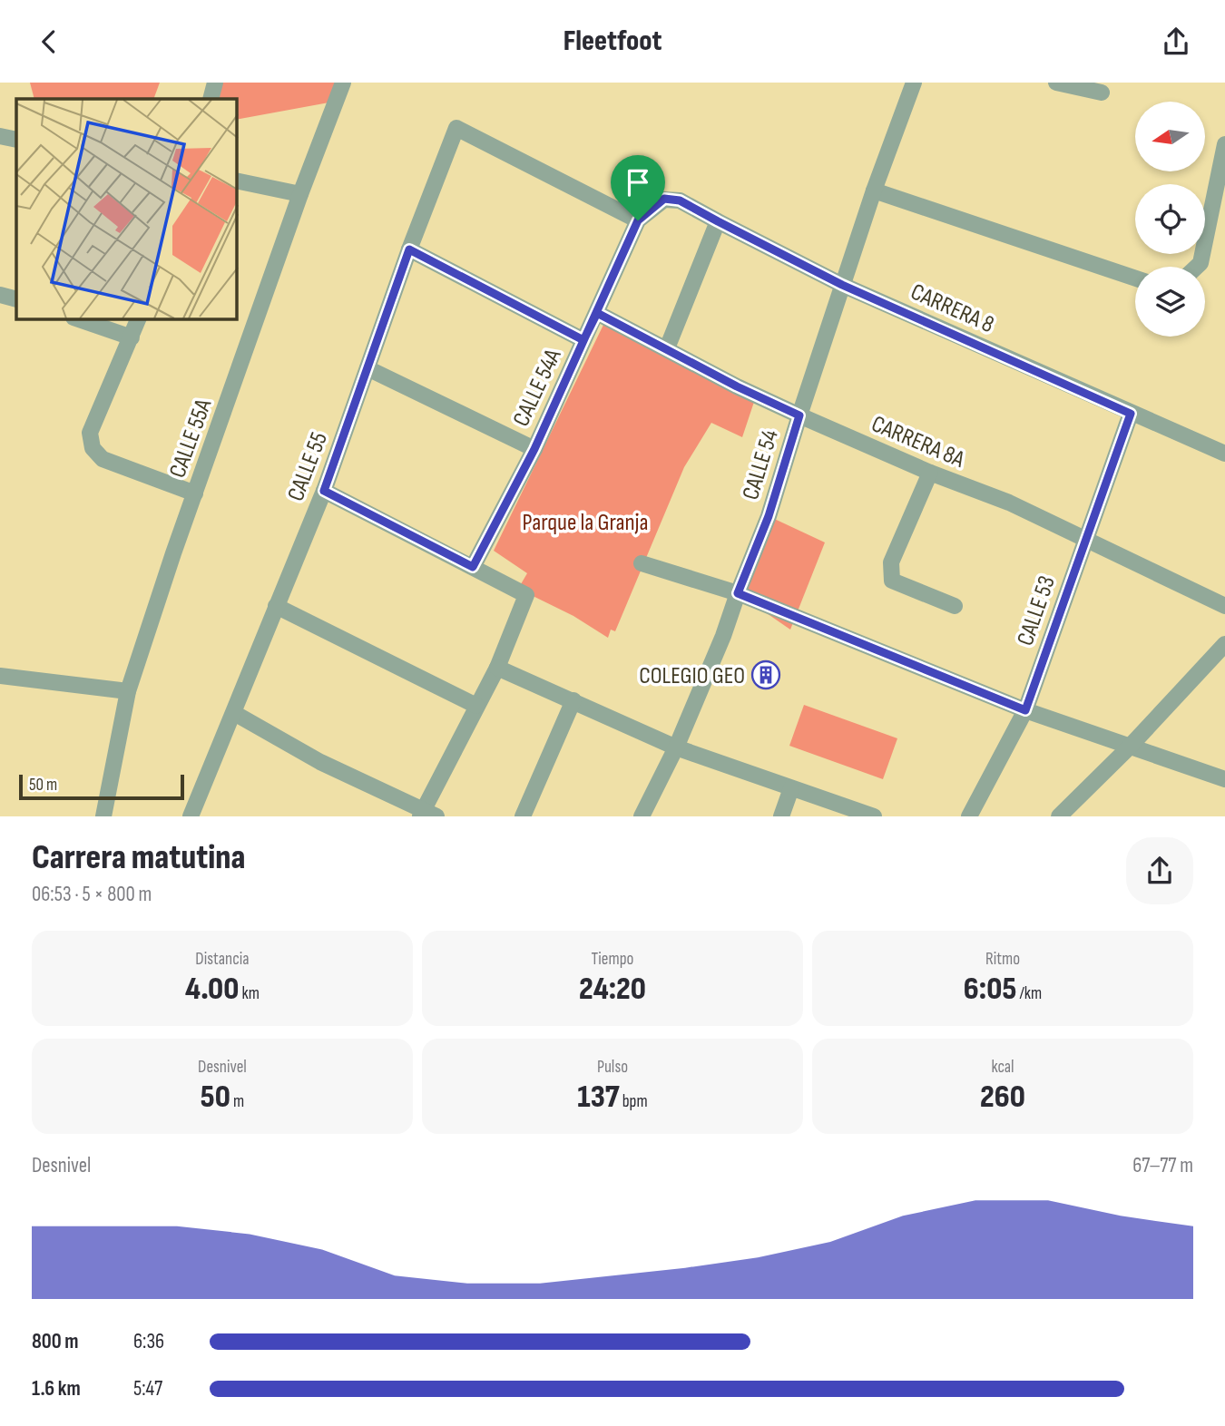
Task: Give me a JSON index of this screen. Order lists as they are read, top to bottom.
{
  "streets": {
    "street": [
      "CARRERA 8",
      "CALLE 54A",
      "CALLE 55A",
      "CARRERA 8A",
      "CALLE 54",
      "CALLE 55",
      "CALLE 53"
    ]
  },
  "crossings": [
    ["CARRERA 8", "CALLE 54A"],
    ["CARRERA 8", "CALLE 54"],
    ["CARRERA 8", "CALLE 53"],
    ["CALLE 54A", "CARRERA 8A"],
    ["CALLE 54A", "CALLE 55"],
    ["CARRERA 8A", "CALLE 54"],
    ["CARRERA 8A", "CALLE 53"]
  ],
  "parks": ["Parque la Granja"],
  "places": {
    "building": ["COLEGIO GEO"]
  },
  "scale_bar": "50 m",
  "north": "left",
  "page": {
    "header": "Fleetfoot",
    "scale": "50 m",
    "heading": ["Carrera matutina", "06:53 · 5 × 800 m"],
    "stats": [
      ["Distancia", "4.00 km"],
      ["Tiempo", "24:20"],
      ["Ritmo", "6:05 /km"],
      ["Desnivel", "50 m"],
      ["Pulso", "137 bpm"],
      ["kcal", "260"]
    ],
    "chart": ["Desnivel", "67–77 m"],
    "list": [
      {
        "name": "800 m",
        "note": "6:36"
      },
      {
        "name": "1.6 km",
        "note": "5:47"
      }
    ]
  }
}
